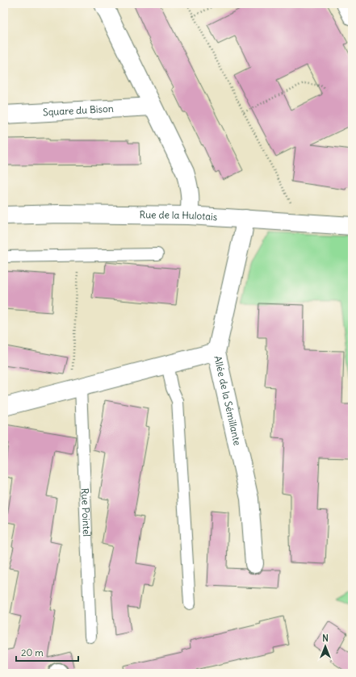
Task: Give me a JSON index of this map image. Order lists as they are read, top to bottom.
{
  "streets": {
    "street": ["Square du Bison", "Rue de la Hulotais", "Allée de la Sémillante"],
    "lane": ["Rue Pointel"]
  },
  "crossings": [
    ["Rue de la Hulotais", "Allée de la Sémillante"]
  ],
  "scale_bar": "20 m",
  "north": "top"
}
